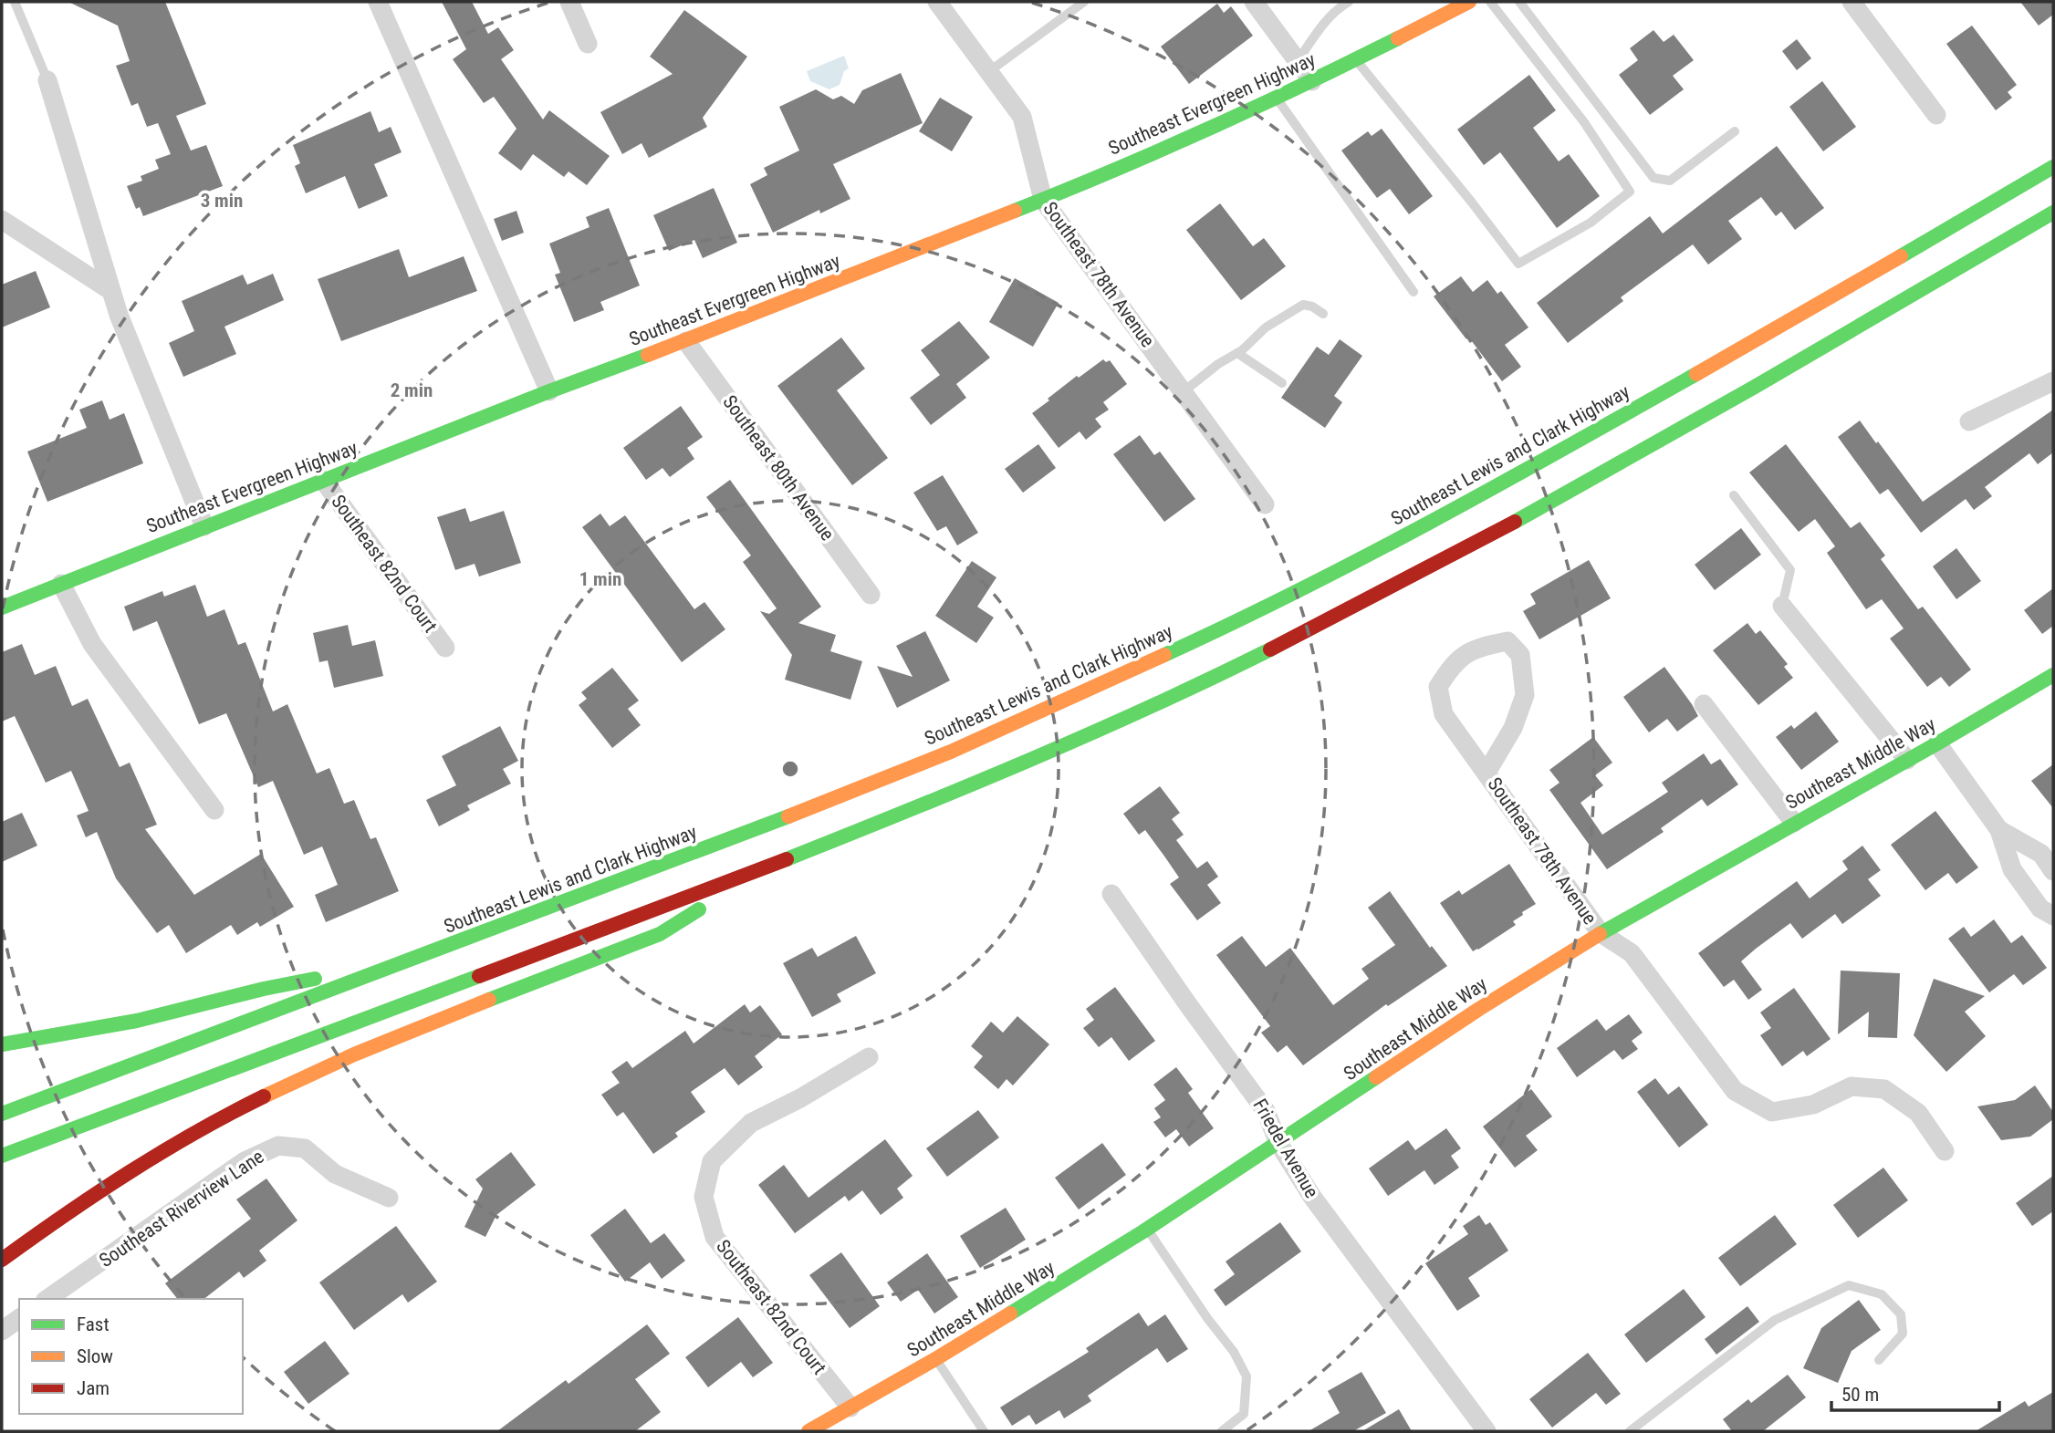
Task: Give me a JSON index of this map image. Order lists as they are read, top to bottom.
{
  "streets": {
    "main road": ["Southeast Evergreen Highway", "Southeast Lewis and Clark Highway", "Southeast Middle Way"],
    "street": [
      "Southeast 78th Avenue",
      "Southeast 80th Avenue",
      "Southeast 82nd Court",
      "Friedel Avenue",
      "Southeast Riverview Lane"
    ]
  },
  "crossings": [
    ["Southeast Evergreen Highway", "Southeast 78th Avenue"],
    ["Southeast Evergreen Highway", "Southeast 80th Avenue"],
    ["Southeast Evergreen Highway", "Southeast 82nd Court"],
    ["Southeast 78th Avenue", "Southeast Middle Way"],
    ["Southeast 82nd Court", "Southeast Middle Way"],
    ["Southeast Middle Way", "Friedel Avenue"]
  ],
  "legend": ["Fast", "Slow", "Jam"],
  "scale_bar": "50 m",
  "rings": ["3 min", "2 min", "1 min"]
}
